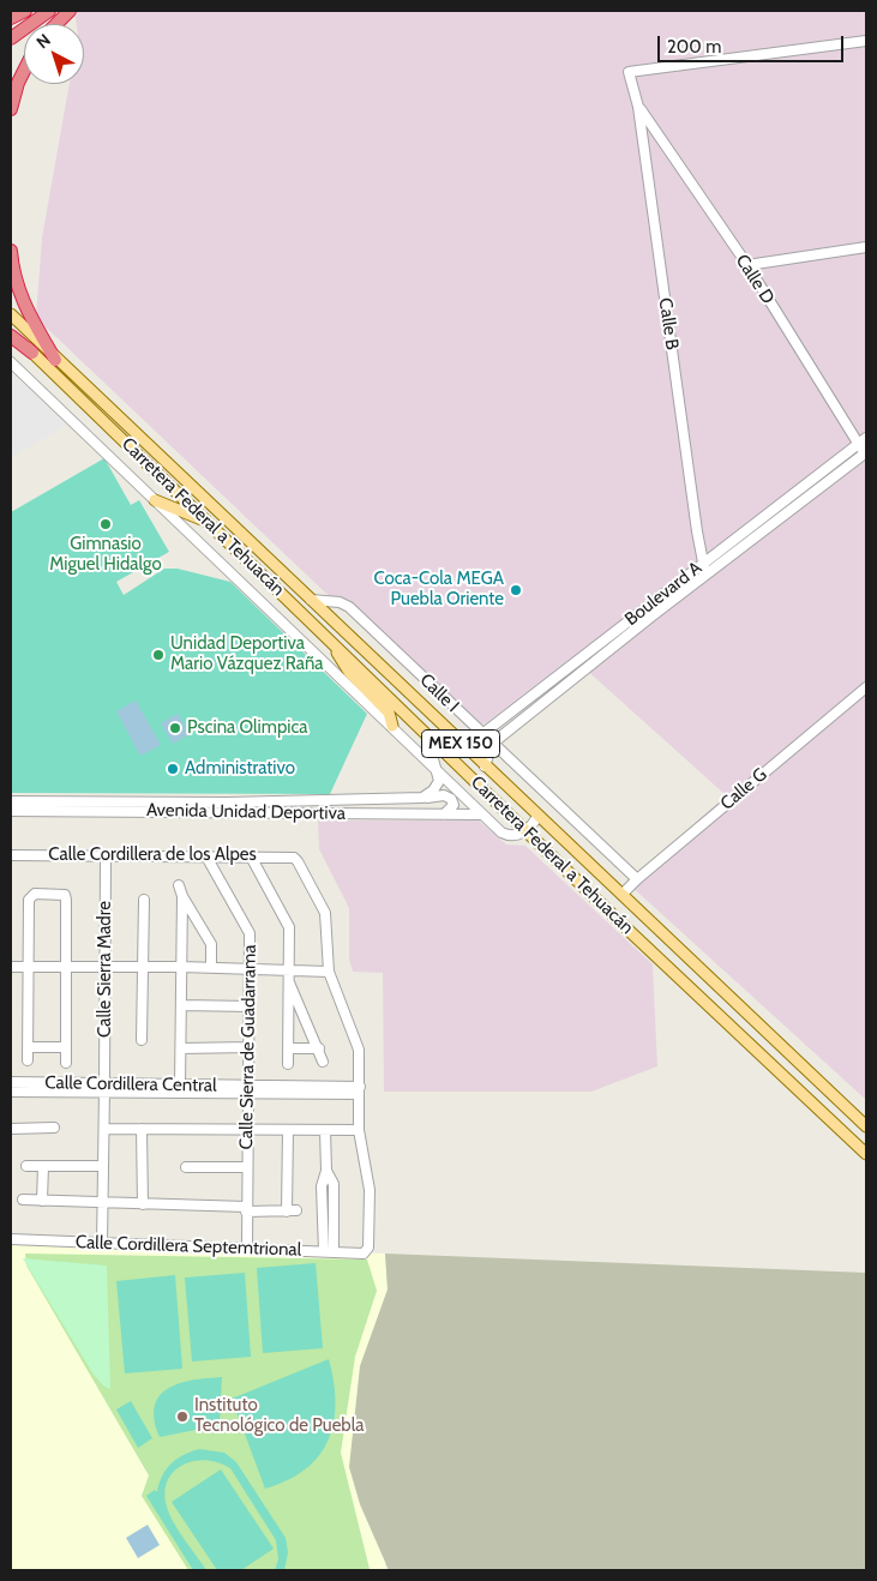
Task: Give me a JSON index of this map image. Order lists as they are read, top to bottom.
{
  "streets": {
    "main road": ["Carretera Federal a Tehuacán", "MEX 150"],
    "street": [
      "Calle D",
      "Calle B",
      "Boulevard A",
      "Calle I",
      "Calle G",
      "Avenida Unidad Deportiva",
      "Calle Cordillera de los Alpes",
      "Calle Sierra Madre",
      "Calle Sierra de Guadarrama",
      "Calle Cordillera Central",
      "Calle Cordillera Septemtrional"
    ]
  },
  "crossings": [
    ["Calle D", "Calle B"],
    ["Calle D", "Boulevard A"],
    ["Calle B", "Boulevard A"],
    ["Carretera Federal a Tehuacán", "Boulevard A"],
    ["Carretera Federal a Tehuacán", "Calle I"],
    ["Carretera Federal a Tehuacán", "MEX 150"],
    ["Carretera Federal a Tehuacán", "Calle G"],
    ["Boulevard A", "Calle I"],
    ["Calle I", "Calle G"],
    ["Calle Cordillera de los Alpes", "Calle Sierra Madre"],
    ["Calle Cordillera de los Alpes", "Calle Sierra de Guadarrama"],
    ["Calle Sierra Madre", "Calle Cordillera Central"],
    ["Calle Sierra Madre", "Calle Cordillera Septemtrional"],
    ["Calle Sierra de Guadarrama", "Calle Cordillera Central"],
    ["Calle Sierra de Guadarrama", "Calle Cordillera Septemtrional"]
  ],
  "places": [
    "Gimnasio Miguel Hidalgo",
    "Coca-Cola MEGA Puebla Oriente",
    "Unidad Deportiva Mario Vázquez Raña",
    "Pscina Olimpica",
    "Administrativo",
    "Instituto Tecnológico de Puebla"
  ],
  "scale_bar": "200 m",
  "north": "top left"
}
